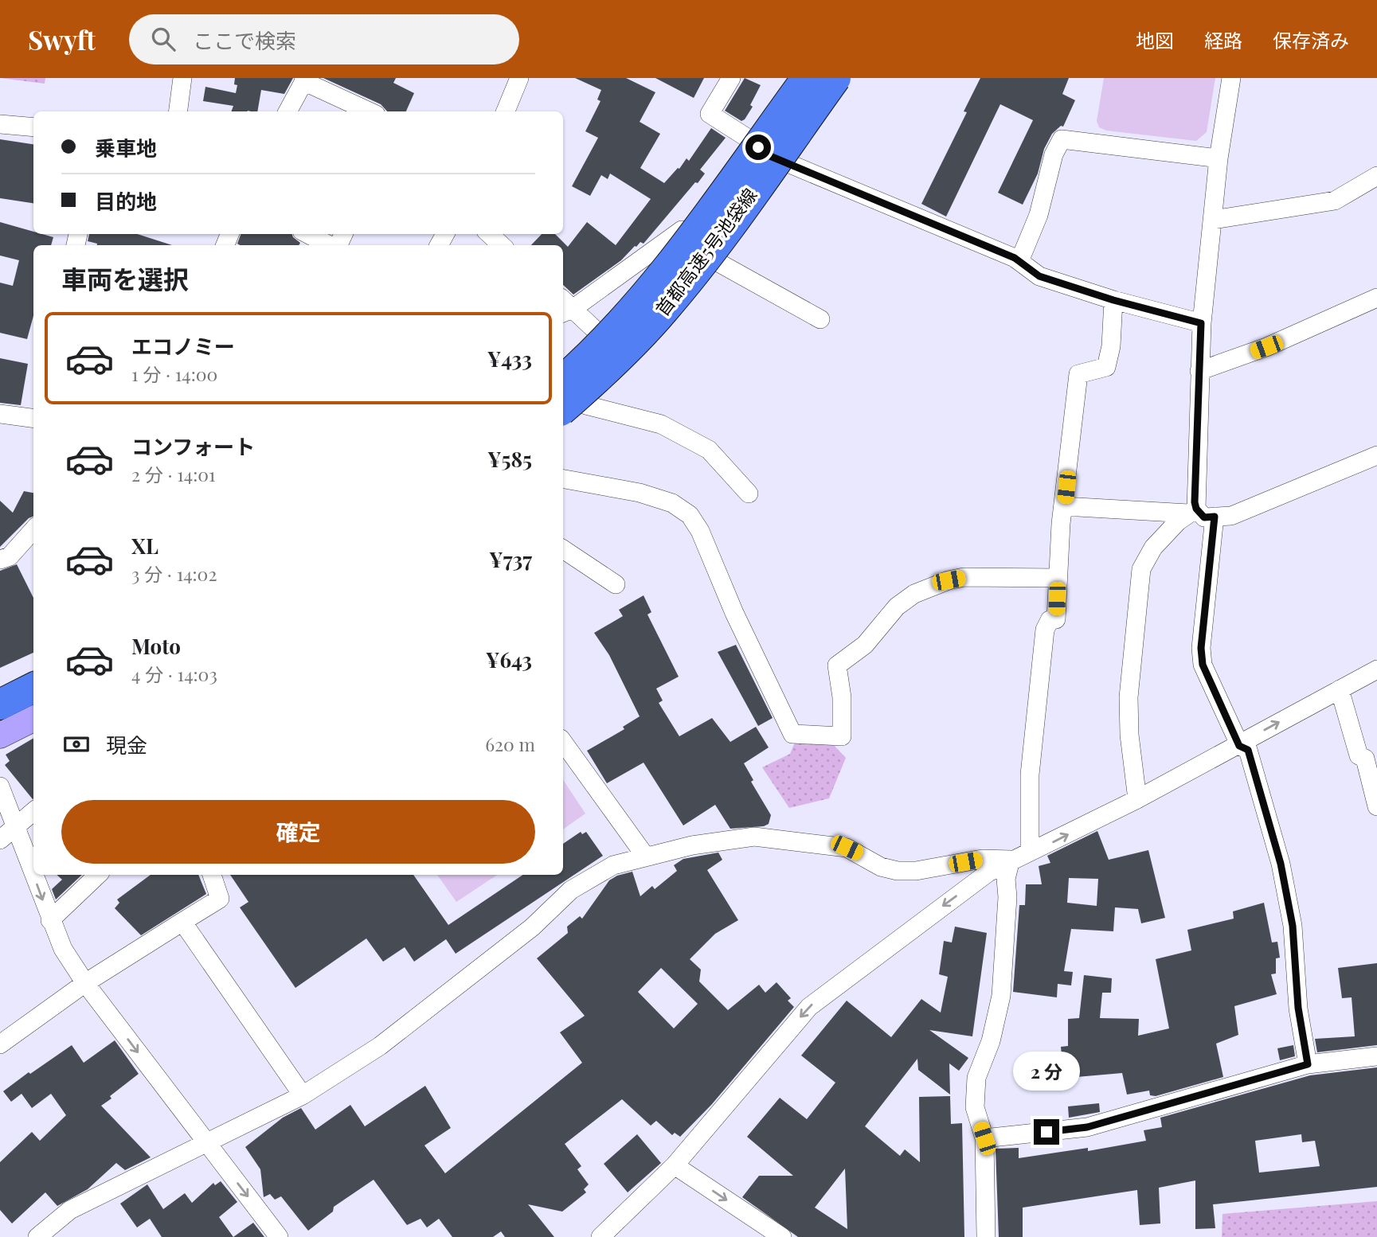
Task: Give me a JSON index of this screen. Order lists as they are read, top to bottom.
{
  "streets": {
    "highway": ["首都高速5号池袋線"]
  },
  "page": {
    "header": "Swyft",
    "search": "ここで検索",
    "nav": ["地図", "経路", "保存済み"],
    "banner": ["乗車地", "目的地"],
    "heading": "車両を選択",
    "list": [
      {
        "name": "エコノミー",
        "note": "1 分 · 14:00",
        "value": "¥433"
      },
      {
        "name": "コンフォート",
        "note": "2 分 · 14:01",
        "value": "¥585"
      },
      {
        "name": "XL",
        "note": "3 分 · 14:02",
        "value": "¥737"
      },
      {
        "name": "Moto",
        "note": "4 分 · 14:03",
        "value": "¥643"
      }
    ],
    "pay": ["現金", "620 m"],
    "buttons": "確定",
    "bubble": "2 分"
  }
}
